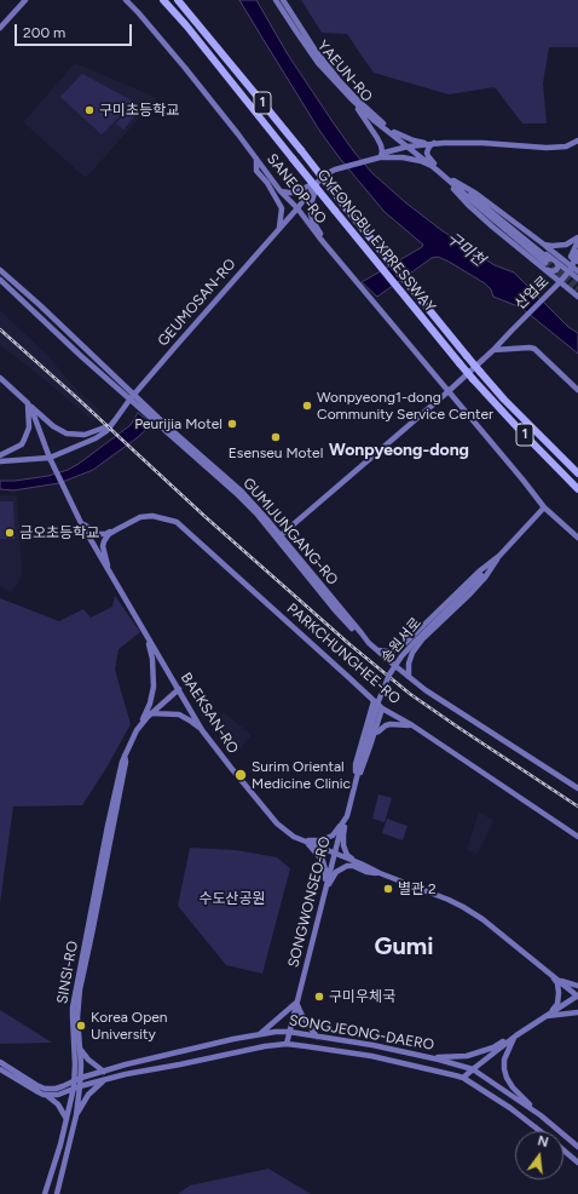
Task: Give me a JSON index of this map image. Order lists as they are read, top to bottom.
{
  "streets": {
    "highway": ["1", "GYEONGBU EXPRESSWAY"],
    "street": [
      "YAEUN-RO",
      "SANEOP-RO",
      "산업로",
      "GEUMOSAN-RO",
      "GUMIJUNGANG-RO",
      "송원서로",
      "PARKCHUNGHEE-RO",
      "BAEKSAN-RO",
      "SONGWONSEO-RO",
      "SINSI-RO",
      "SONGJEONG-DAERO"
    ]
  },
  "crossings": [
    ["YAEUN-RO", "GEUMOSAN-RO"],
    ["SANEOP-RO", "GEUMOSAN-RO"],
    ["GEUMOSAN-RO", "GUMIJUNGANG-RO"],
    ["GEUMOSAN-RO", "BAEKSAN-RO"],
    ["송원서로", "SONGWONSEO-RO"],
    ["BAEKSAN-RO", "SONGWONSEO-RO"],
    ["BAEKSAN-RO", "SINSI-RO"],
    ["SONGWONSEO-RO", "SONGJEONG-DAERO"],
    ["SINSI-RO", "SONGJEONG-DAERO"]
  ],
  "districts": ["Wonpyeong-dong", "Gumi"],
  "water": ["구미천"],
  "parks": ["수도산공원"],
  "places": [
    "구미초등학교",
    "Wonpyeong1-dong Community Service Center",
    "Peurijia Motel",
    "Esenseu Motel",
    "금오초등학교",
    "Surim Oriental Medicine Clinic",
    "별관 2",
    "구미우체국",
    "Korea Open University"
  ],
  "scale_bar": "200 m",
  "north": "top"
}
